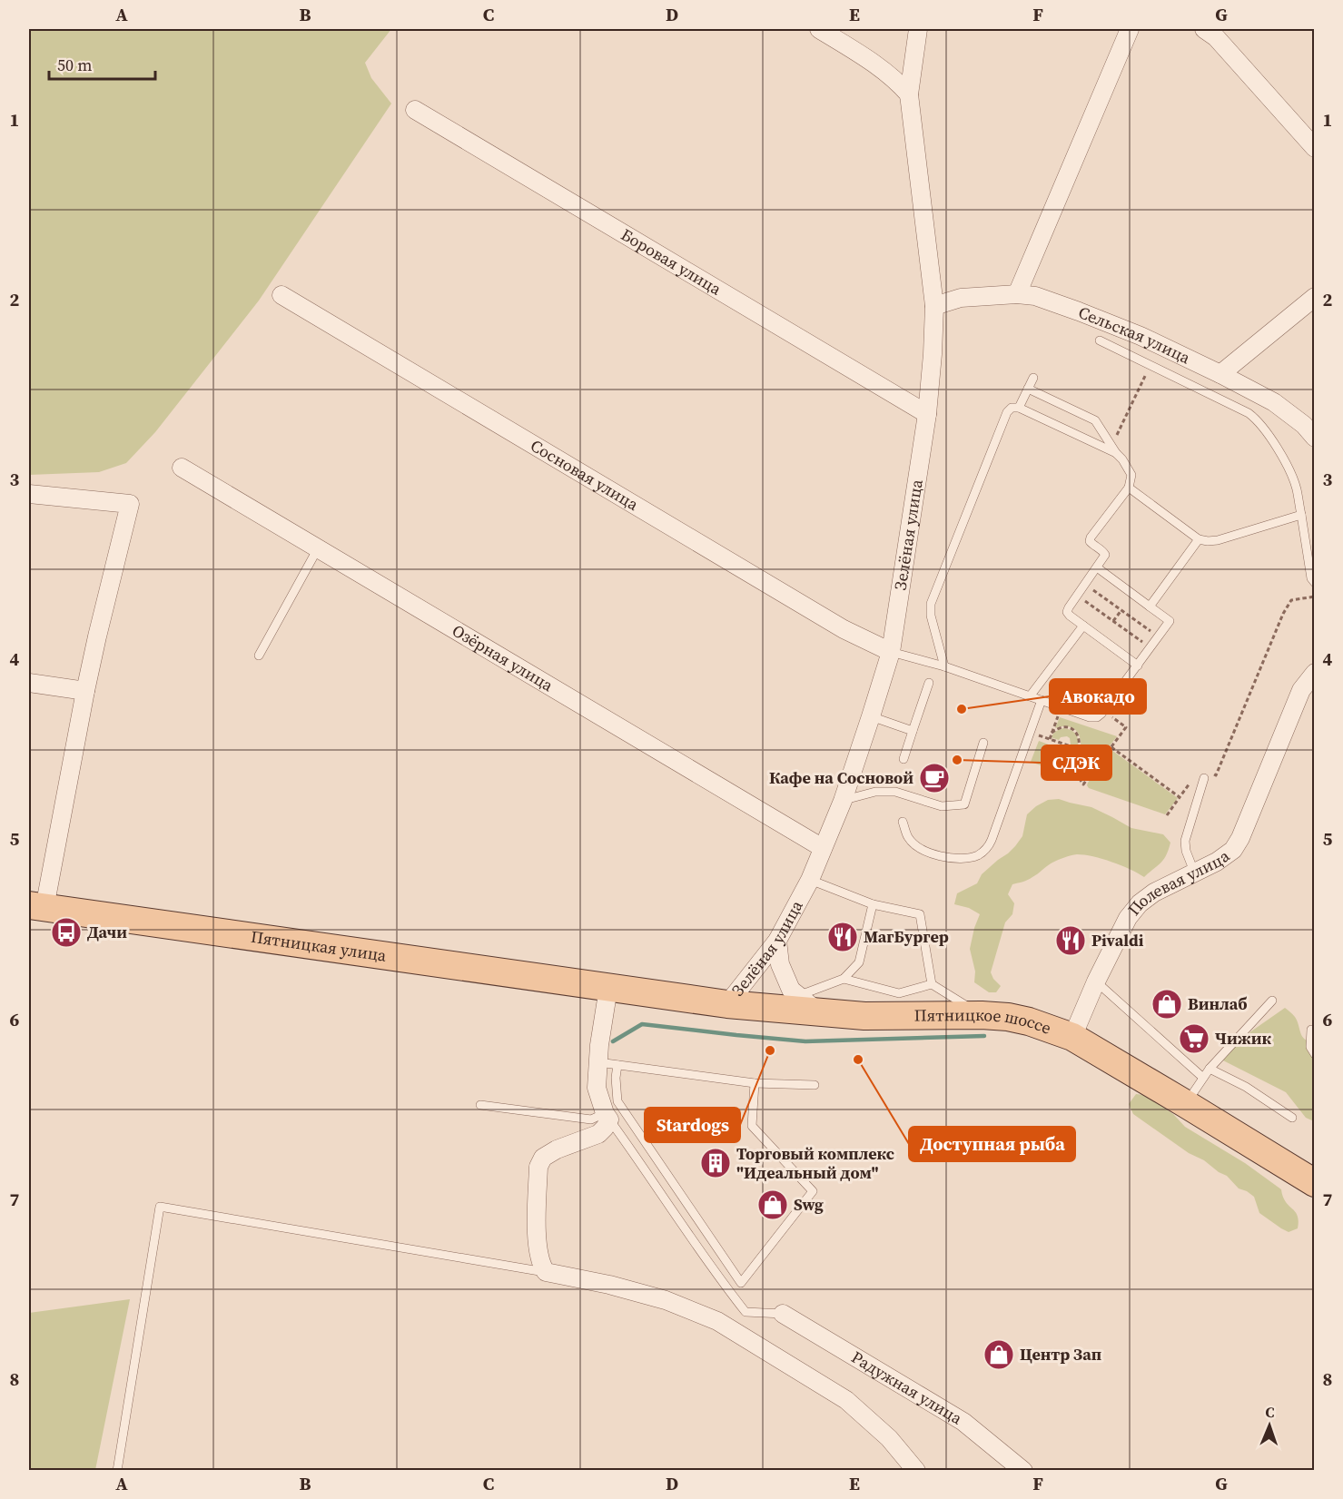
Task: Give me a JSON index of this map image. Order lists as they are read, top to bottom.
{
  "streets": {
    "main road": ["Пятницкая улица", "Пятницкое шоссе"],
    "street": [
      "Боровая улица",
      "Сельская улица",
      "Сосновая улица",
      "Зелёная улица",
      "Озёрная улица",
      "Полевая улица",
      "Радужная улица"
    ]
  },
  "crossings": [
    ["Боровая улица", "Зелёная улица"],
    ["Сельская улица", "Зелёная улица"],
    ["Сосновая улица", "Зелёная улица"],
    ["Зелёная улица", "Озёрная улица"],
    ["Зелёная улица", "Пятницкое шоссе"],
    ["Полевая улица", "Пятницкое шоссе"],
    ["Пятницкая улица", "Пятницкое шоссе"]
  ],
  "places": {
    "other": [
      "Авокадо",
      "СДЭК",
      "Stardogs",
      "Доступная рыба"
    ],
    "cafe": ["Кафе на Сосновой"],
    "bus stop": ["Дачи"],
    "restaurant": ["МагБургер", "Pivaldi"],
    "shop": ["Винлаб", "Swg", "Центр Зап"],
    "supermarket": ["Чижик"],
    "building": ["Торговый комплекс \"Идеальный дом\""]
  },
  "scale_bar": "50 m",
  "north": "top",
  "grid": {
    "columns": [
      "A",
      "B",
      "C",
      "D",
      "E",
      "F",
      "G"
    ],
    "rows": [
      "1",
      "2",
      "3",
      "4",
      "5",
      "6",
      "7",
      "8"
    ]
  }
}
